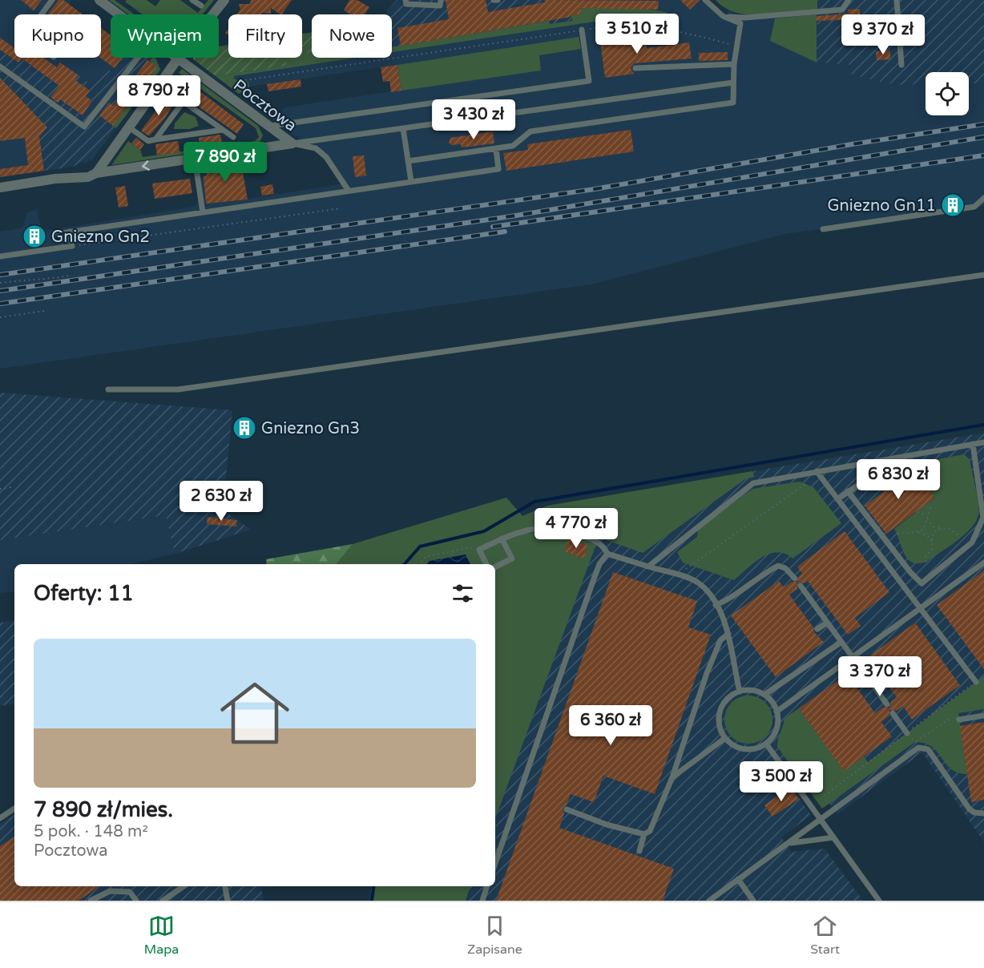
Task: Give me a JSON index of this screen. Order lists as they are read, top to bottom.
{
  "streets": {
    "street": ["Pocztowa"]
  },
  "places": {
    "building": ["Gniezno Gn11", "Gniezno Gn2", "Gniezno Gn3"]
  },
  "page": {
    "price": [
      "3 510 zł",
      "9 370 zł",
      "8 790 zł",
      "3 430 zł",
      "7 890 zł",
      "6 830 zł",
      "2 630 zł",
      "4 770 zł",
      "3 370 zł",
      "6 360 zł",
      "3 500 zł"
    ],
    "chip": [
      "Kupno",
      "Wynajem",
      "Filtry",
      "Nowe"
    ],
    "heading": "Oferty: 11",
    "list": [
      {
        "name": "7 890 zł/mies.",
        "note": "5 pok. · 148 m² · Pocztowa"
      }
    ],
    "tabs": ["Mapa", "Zapisane", "Start"]
  }
}
